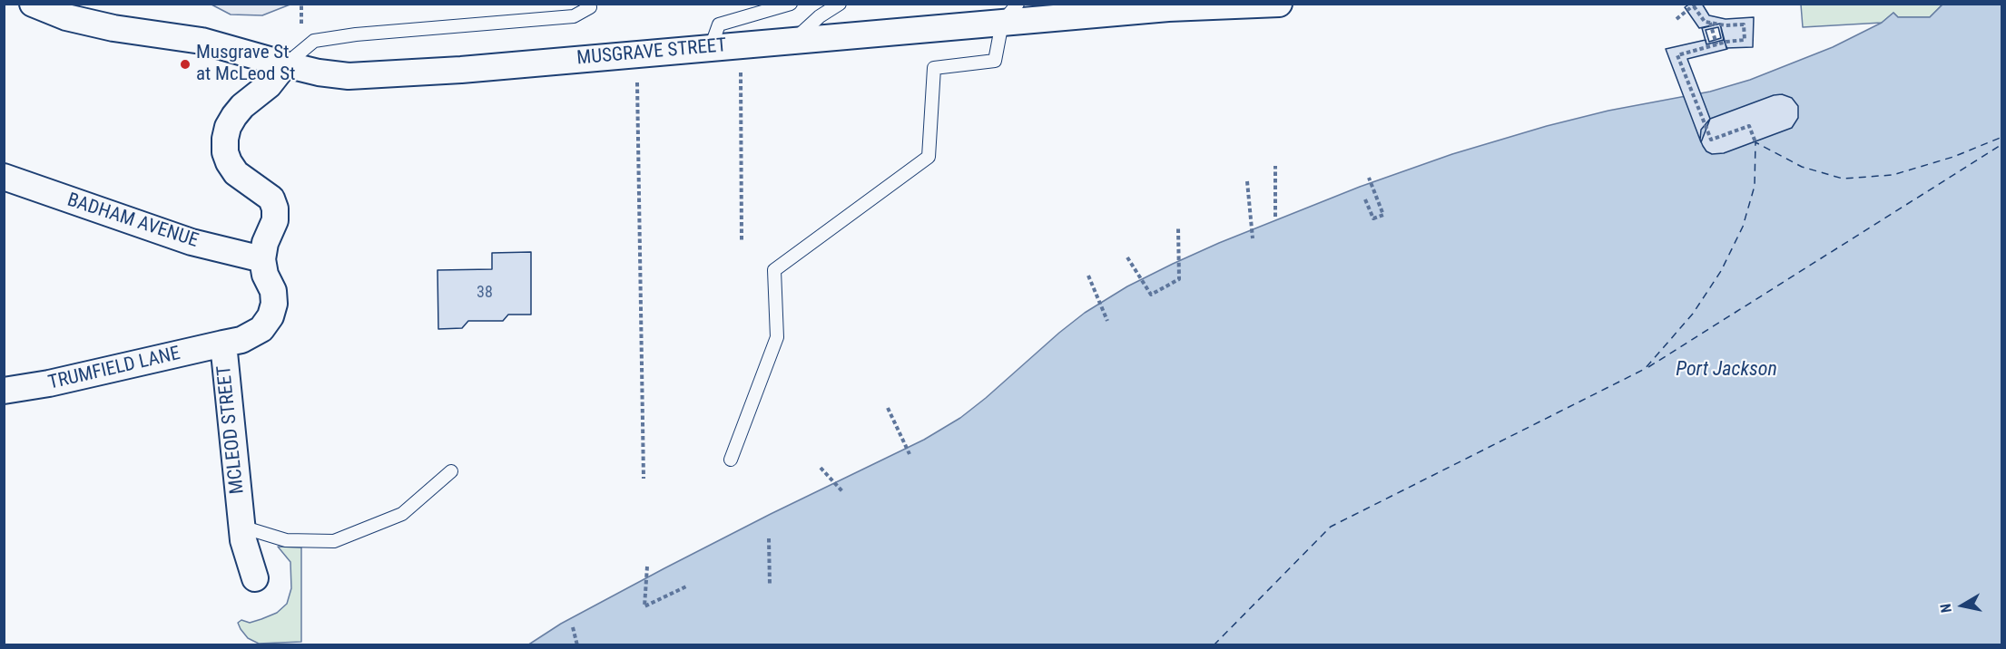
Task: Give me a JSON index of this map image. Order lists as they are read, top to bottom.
{
  "streets": {
    "street": [
      "MUSGRAVE STREET",
      "BADHAM AVENUE",
      "TRUMFIELD LANE",
      "MCLEOD STREET"
    ]
  },
  "crossings": [
    ["BADHAM AVENUE", "MCLEOD STREET"],
    ["TRUMFIELD LANE", "MCLEOD STREET"]
  ],
  "water": ["Port Jackson"],
  "places": ["Musgrave St at McLeod St"],
  "house_numbers": ["38"],
  "north": "left"
}
